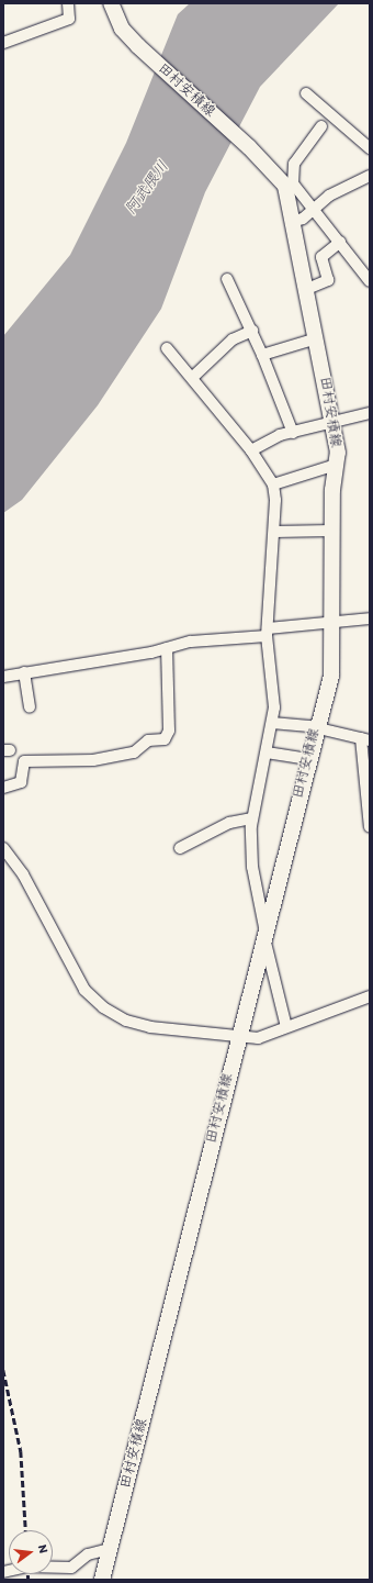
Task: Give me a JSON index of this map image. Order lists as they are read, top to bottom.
{
  "streets": {
    "main road": ["田村安積線"]
  },
  "water": ["阿武隈川"],
  "north": "right"
}
